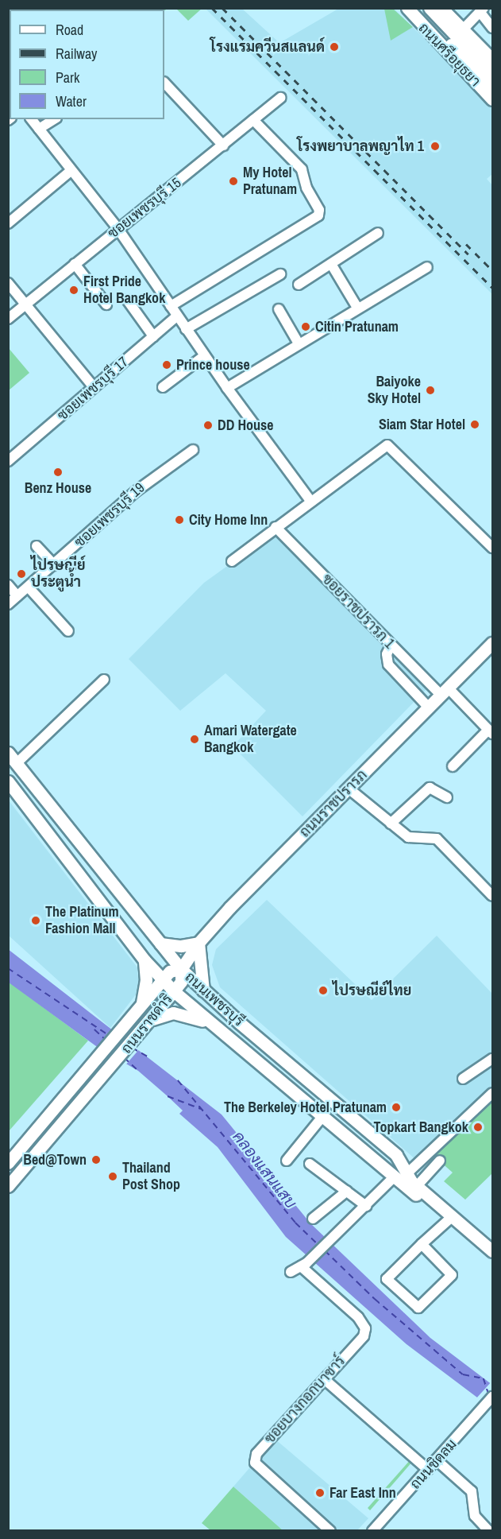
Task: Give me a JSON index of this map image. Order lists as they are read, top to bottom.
{
  "streets": {
    "main road": [
      "ถนนศรีอยุธยา",
      "ถนนราชปรารภ",
      "ถนนเพชรบุรี",
      "ถนนราชดำริ"
    ],
    "street": [
      "ซอยเพชรบุรี 15",
      "ซอยเพชรบุรี 17",
      "ซอยเพชรบุรี 19",
      "ซอยราชปรารภ 1",
      "ซอยบางกอกบาซาร์",
      "ถนนชิดลม"
    ]
  },
  "crossings": [
    ["ซอยราชปรารภ 1", "ถนนราชปรารภ"],
    ["ถนนราชปรารภ", "ถนนเพชรบุรี"],
    ["ถนนราชปรารภ", "ถนนราชดำริ"],
    ["ถนนเพชรบุรี", "ถนนราชดำริ"]
  ],
  "water": ["คลองแสนแสบ"],
  "places": [
    "โรงแรมควีนสแลนด์",
    "โรงพยาบาลพญาไท 1",
    "My Hotel Pratunam",
    "First Pride Hotel Bangkok",
    "Citin Pratunam",
    "Prince house",
    "Baiyoke Sky Hotel",
    "Siam Star Hotel",
    "DD House",
    "Benz House",
    "City Home Inn",
    "ไปรษณีย์ ประตูน้ำ",
    "Amari Watergate Bangkok",
    "The Platinum Fashion Mall",
    "ไปรษณีย์ไทย",
    "The Berkeley Hotel Pratunam",
    "Topkart Bangkok",
    "Bed@Town",
    "Thailand Post Shop",
    "Far East Inn"
  ],
  "legend": [
    "Road",
    "Railway",
    "Park",
    "Water"
  ]
}
